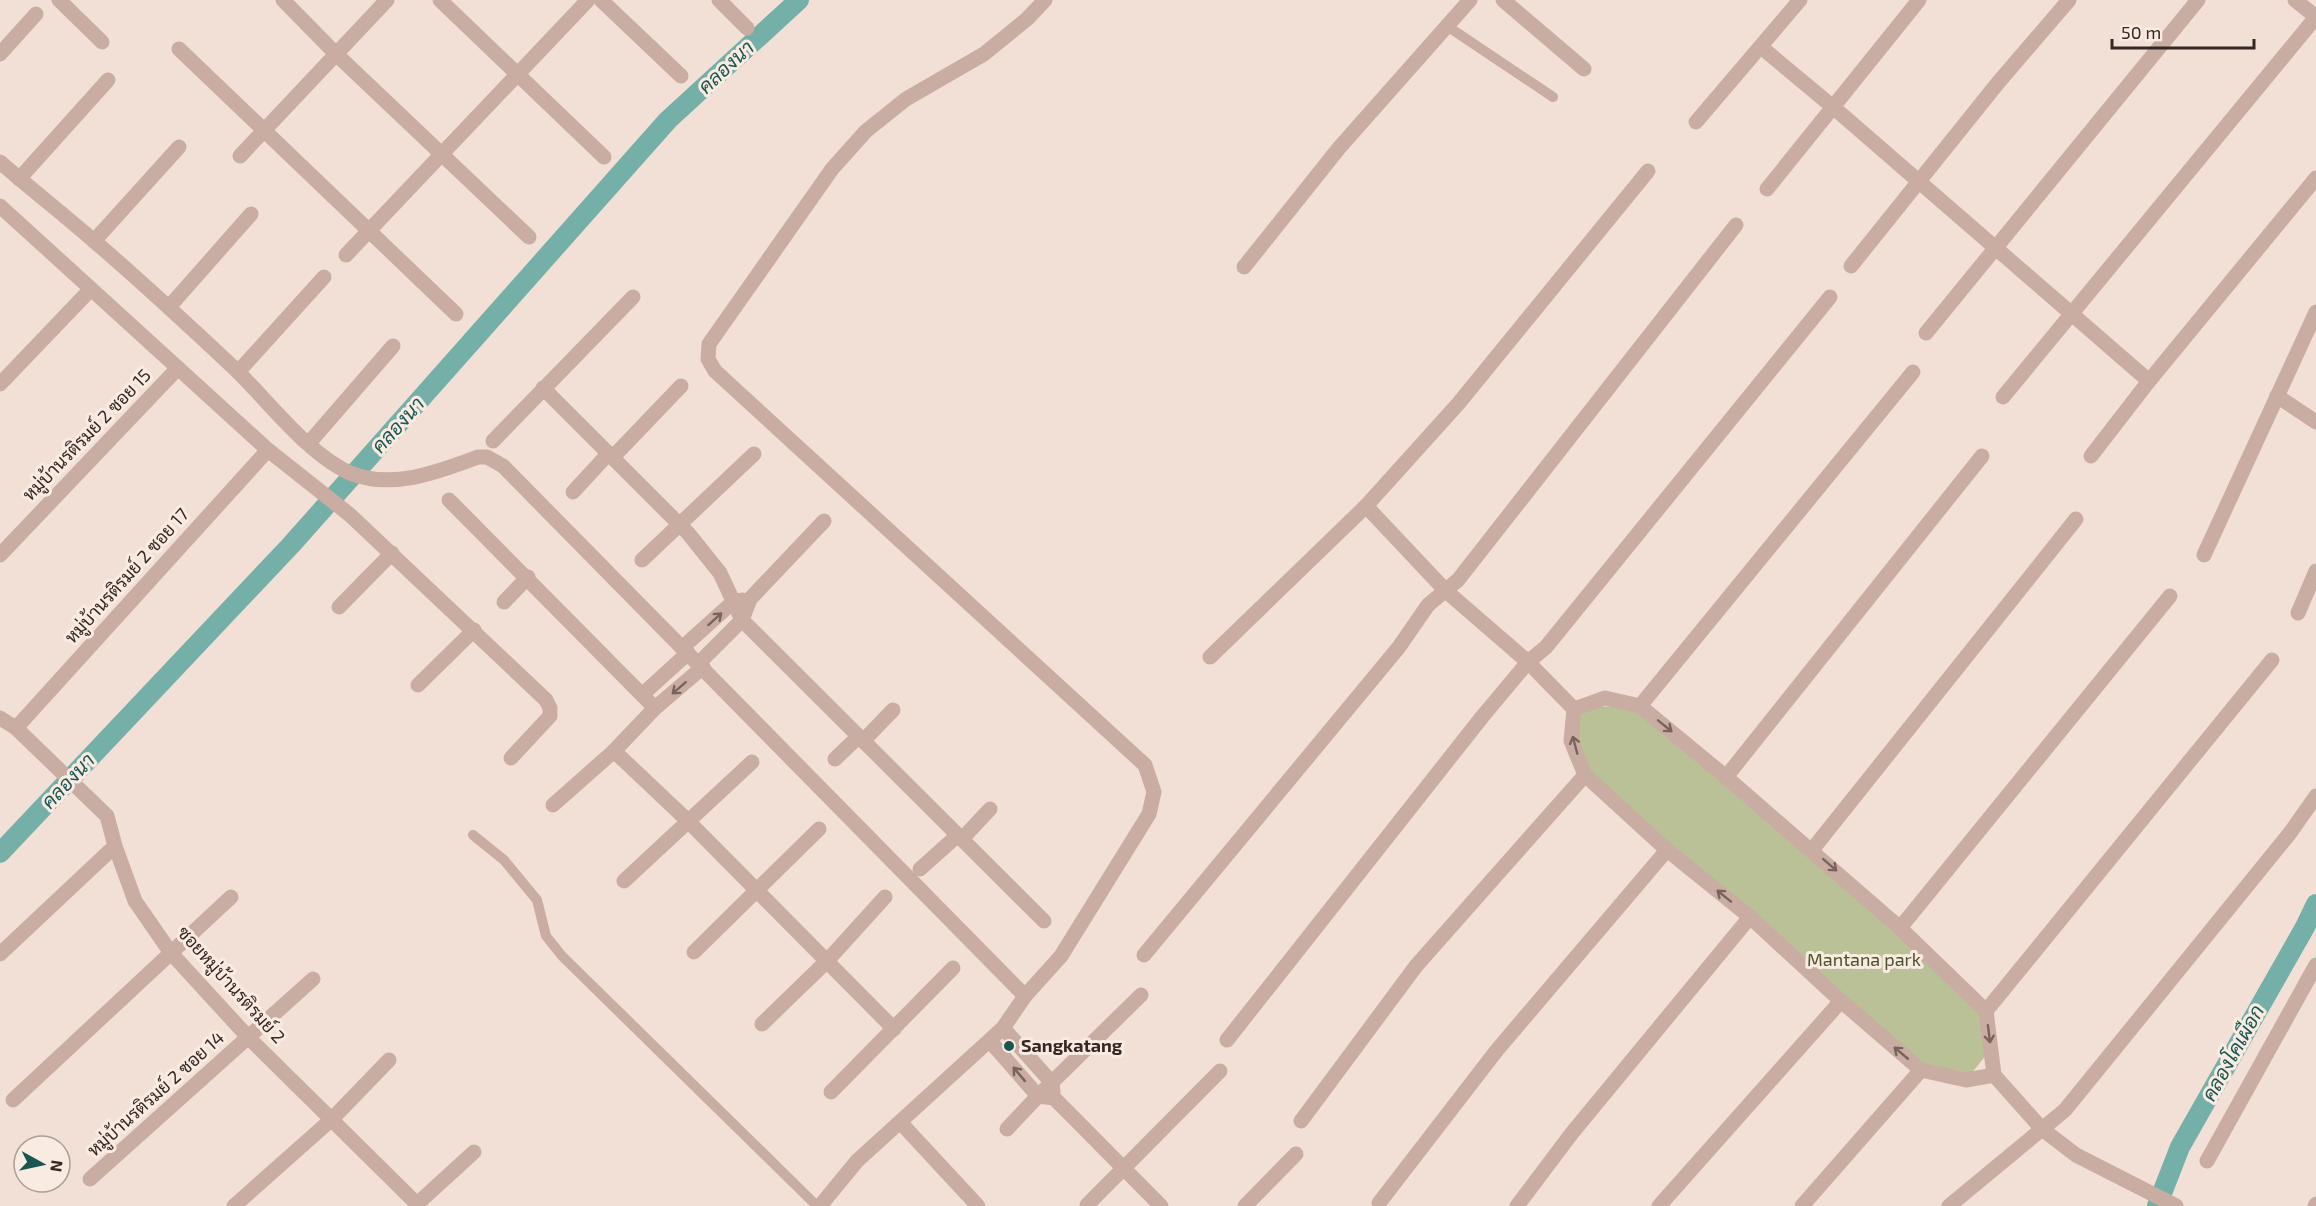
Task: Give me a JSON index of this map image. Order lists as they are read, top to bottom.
{
  "streets": {
    "street": [
      "หมู่บ้านรติรมย์ 2 ซอย 15",
      "หมู่บ้านรติรมย์ 2 ซอย 17",
      "ซอยหมู่บ้านรติรมย์ 2",
      "หมู่บ้านรติรมย์ 2 ซอย 14"
    ]
  },
  "crossings": [
    ["หมู่บ้านรติรมย์ 2 ซอย 17", "ซอยหมู่บ้านรติรมย์ 2"],
    ["ซอยหมู่บ้านรติรมย์ 2", "หมู่บ้านรติรมย์ 2 ซอย 14"]
  ],
  "water": ["คลองนา", "คลองโคเผือก"],
  "parks": ["Mantana park"],
  "places": ["Sangkatang"],
  "scale_bar": "50 m",
  "north": "right"
}
